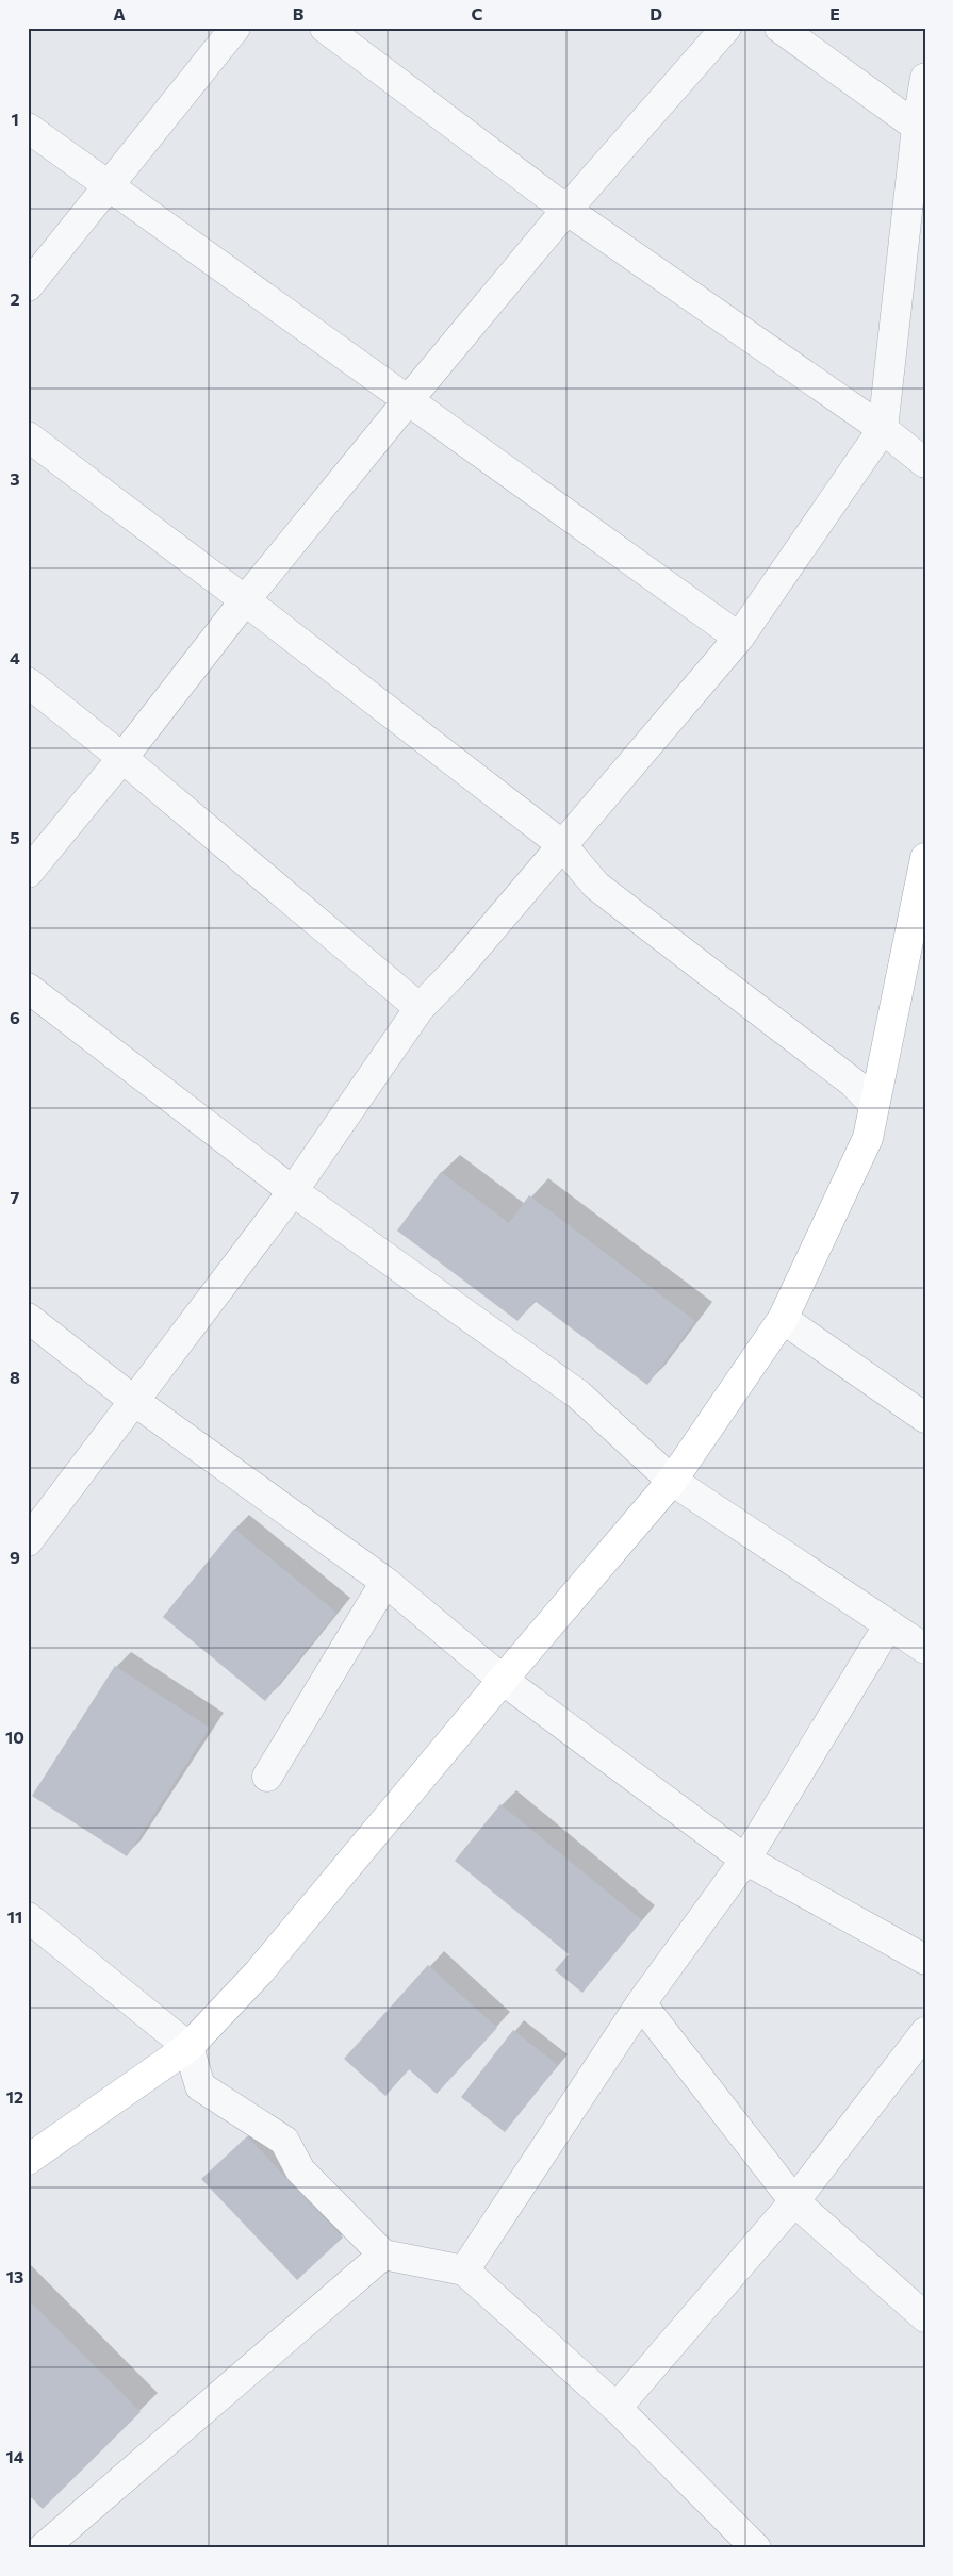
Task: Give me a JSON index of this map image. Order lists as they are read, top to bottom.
{
  "grid": {
    "columns": [
      "A",
      "B",
      "C",
      "D",
      "E"
    ],
    "rows": [
      "1",
      "2",
      "3",
      "4",
      "5",
      "6",
      "7",
      "8",
      "9",
      "10",
      "11",
      "12",
      "13",
      "14"
    ]
  }
}
